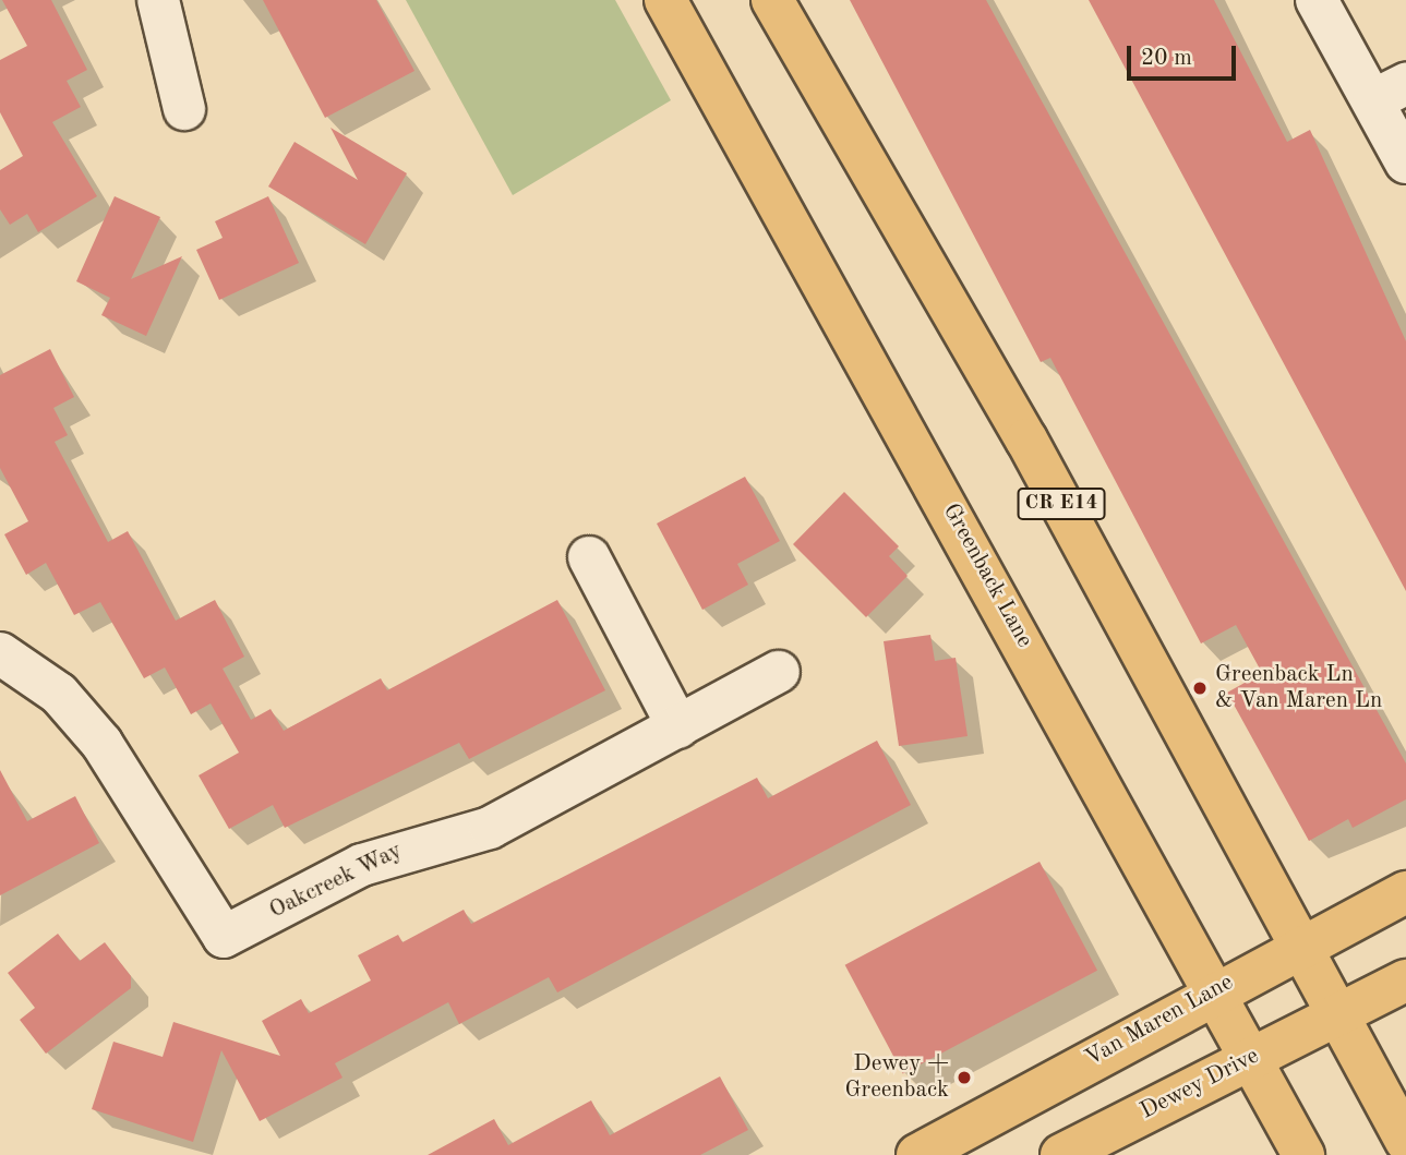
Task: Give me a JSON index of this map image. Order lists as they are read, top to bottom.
{
  "streets": {
    "main road": [
      "CR E14",
      "Greenback Lane",
      "Van Maren Lane",
      "Dewey Drive"
    ],
    "street": ["Oakcreek Way"]
  },
  "crossings": [
    ["CR E14", "Van Maren Lane"],
    ["CR E14", "Dewey Drive"],
    ["Greenback Lane", "Van Maren Lane"],
    ["Greenback Lane", "Dewey Drive"]
  ],
  "places": ["Greenback Ln & Van Maren Ln", "Dewey + Greenback"],
  "scale_bar": "20 m"
}
